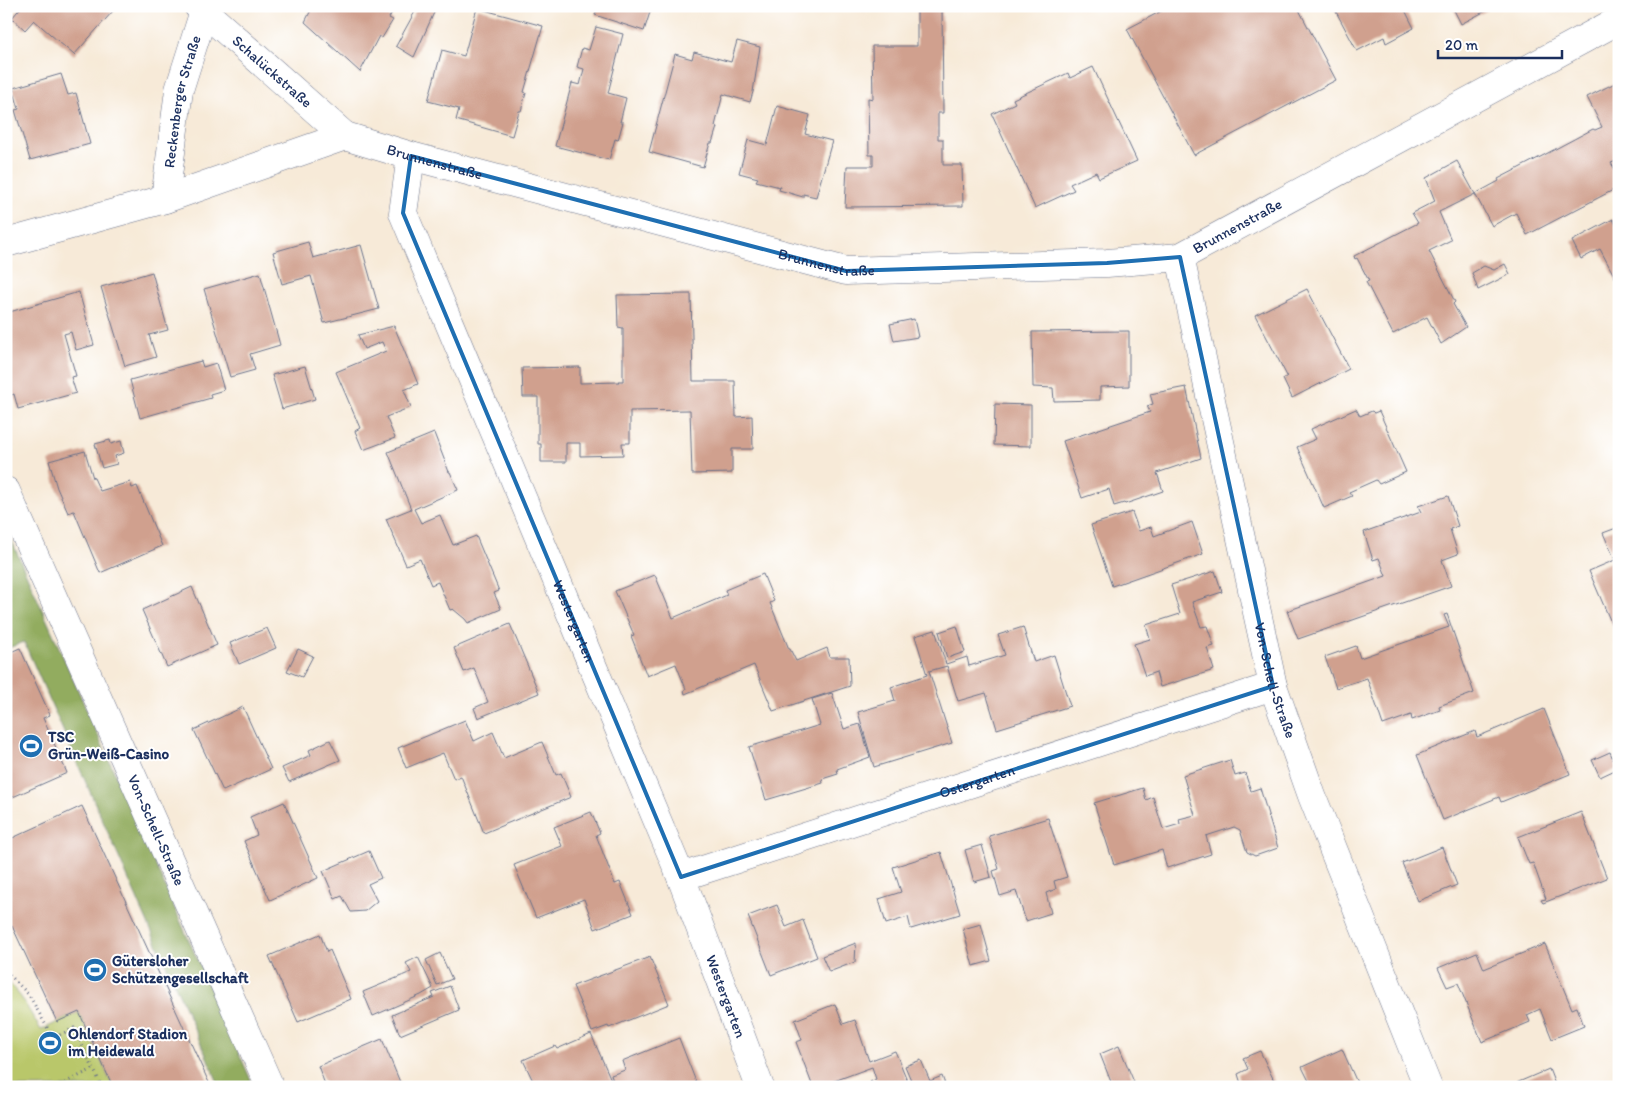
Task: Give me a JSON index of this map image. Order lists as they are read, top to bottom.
{
  "streets": {
    "street": [
      "Schalückstraße",
      "Reckenberger Straße",
      "Brunnenstraße",
      "Westergarten",
      "Von-Schell-Straße",
      "Ostergarten"
    ]
  },
  "crossings": [
    ["Schalückstraße", "Reckenberger Straße"],
    ["Schalückstraße", "Brunnenstraße"],
    ["Brunnenstraße", "Westergarten"],
    ["Brunnenstraße", "Von-Schell-Straße"],
    ["Westergarten", "Ostergarten"],
    ["Von-Schell-Straße", "Ostergarten"]
  ],
  "places": {
    "sports": ["TSC Grün-Weiß-Casino", "Gütersloher Schützengesellschaft", "Ohlendorf Stadion im Heidewald"]
  },
  "scale_bar": "20 m"
}
